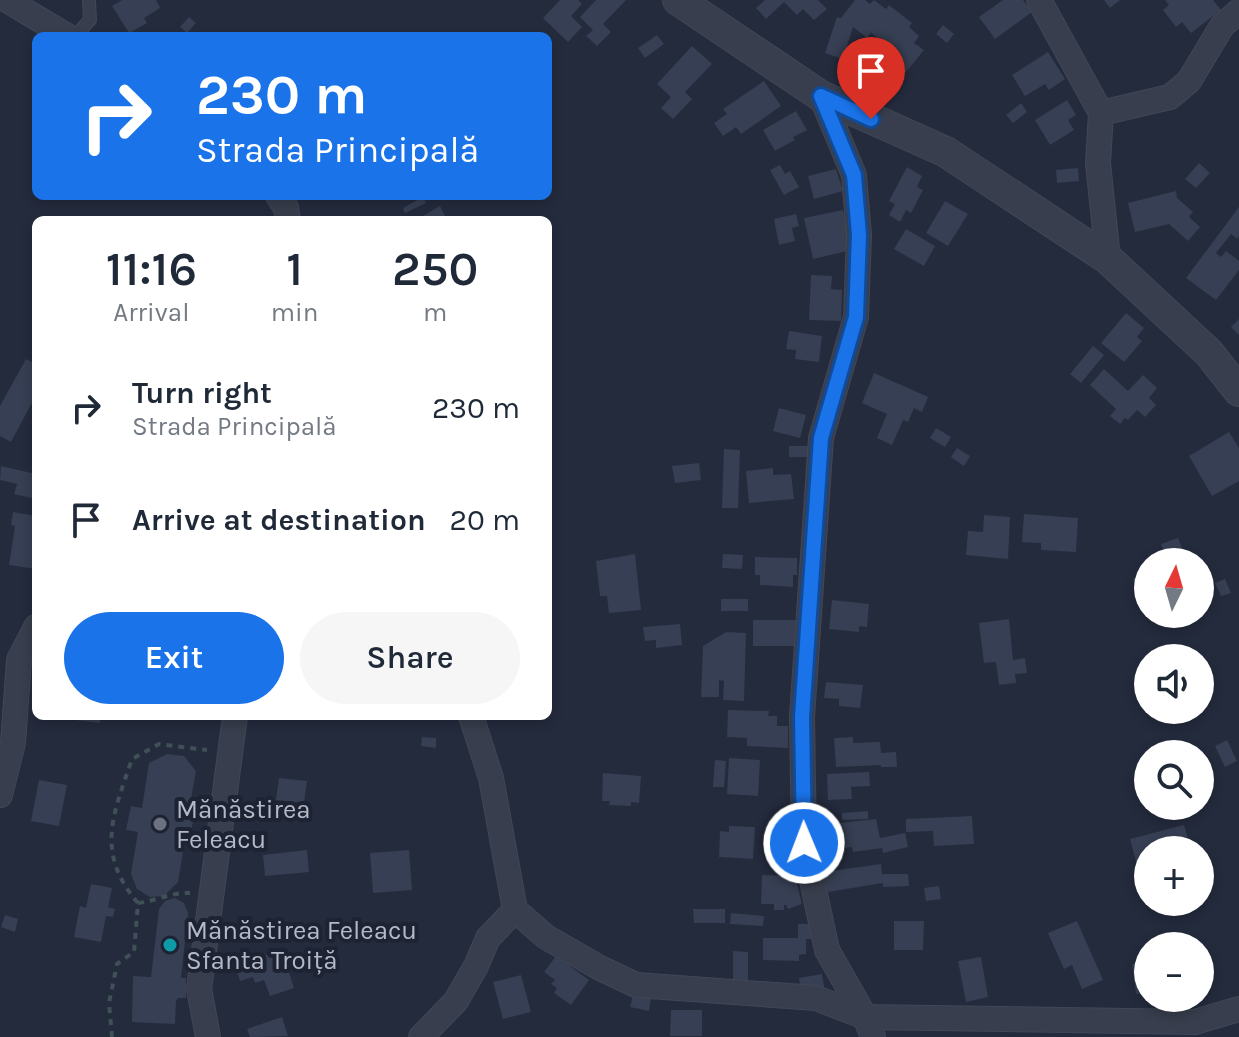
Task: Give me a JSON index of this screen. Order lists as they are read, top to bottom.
{
  "places": ["Mănăstirea Feleacu", "Mănăstirea Feleacu Sfanta Troiță"],
  "north": "top",
  "page": {
    "turn": ["230 m", "Strada Principală"],
    "eta": [
      "11:16",
      "Arrival",
      "1",
      "min",
      "250",
      "m"
    ],
    "list": [
      {
        "name": "Turn right",
        "note": "Strada Principală",
        "value": "230 m"
      },
      {
        "name": "Arrive at destination",
        "value": "20 m"
      }
    ],
    "map_buttons": ["+", "−"],
    "buttons": ["Exit", "Share"]
  }
}
